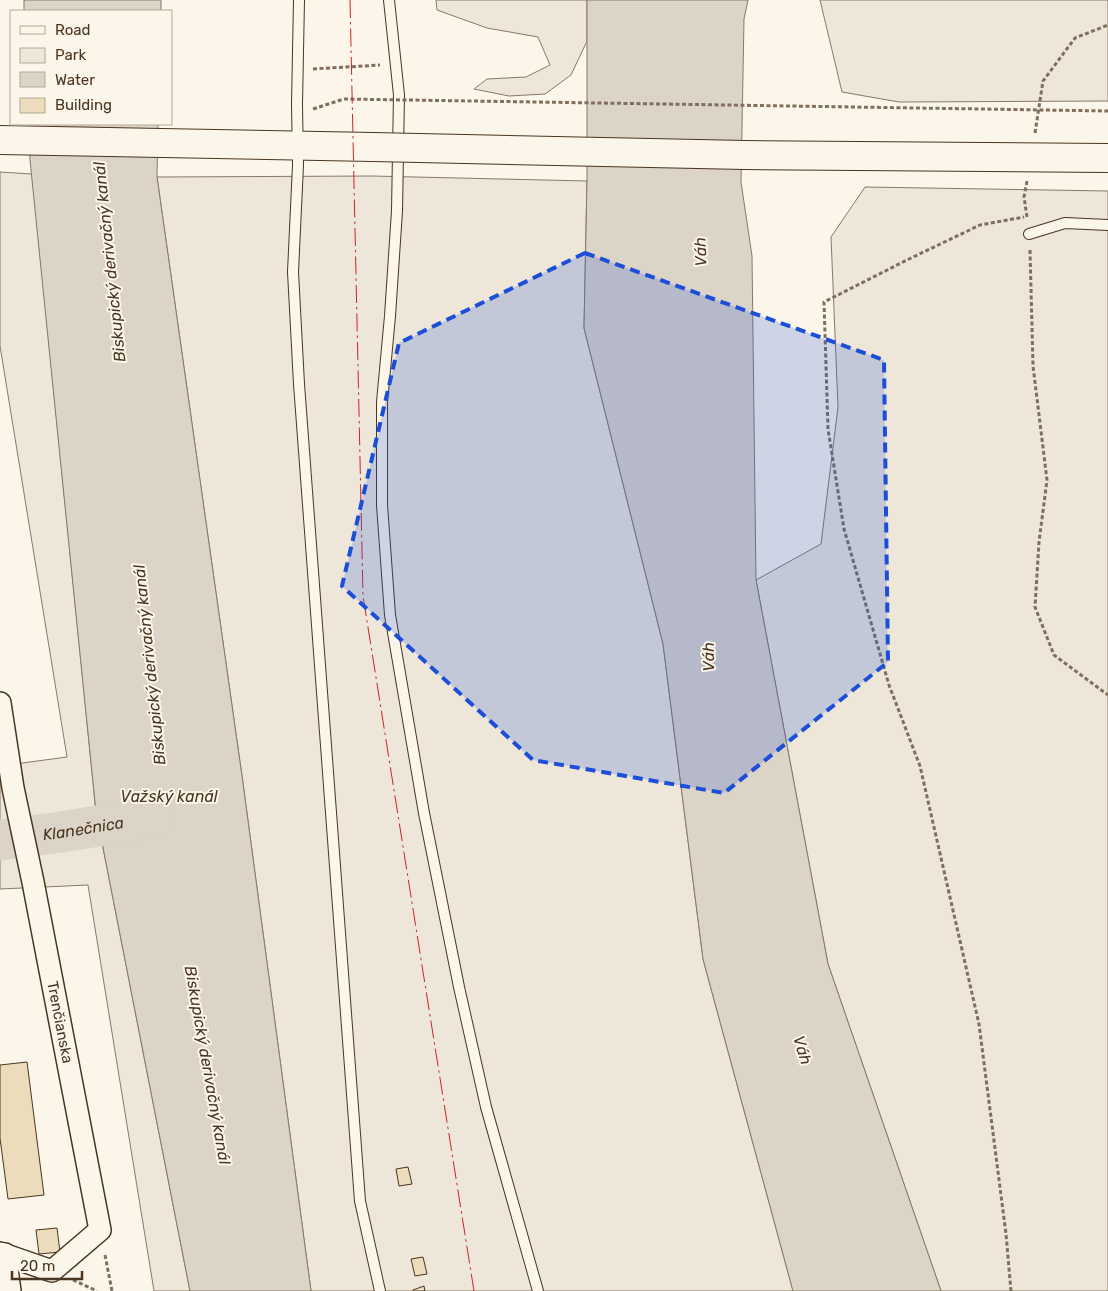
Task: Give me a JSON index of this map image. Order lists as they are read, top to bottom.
{
  "streets": {
    "street": ["Trenčianska"]
  },
  "water": [
    "Váh",
    "Biskupický derivačný kanál",
    "Važský kanál",
    "Klanečnica"
  ],
  "legend": [
    "Road",
    "Park",
    "Water",
    "Building"
  ],
  "scale_bar": "20 m"
}
